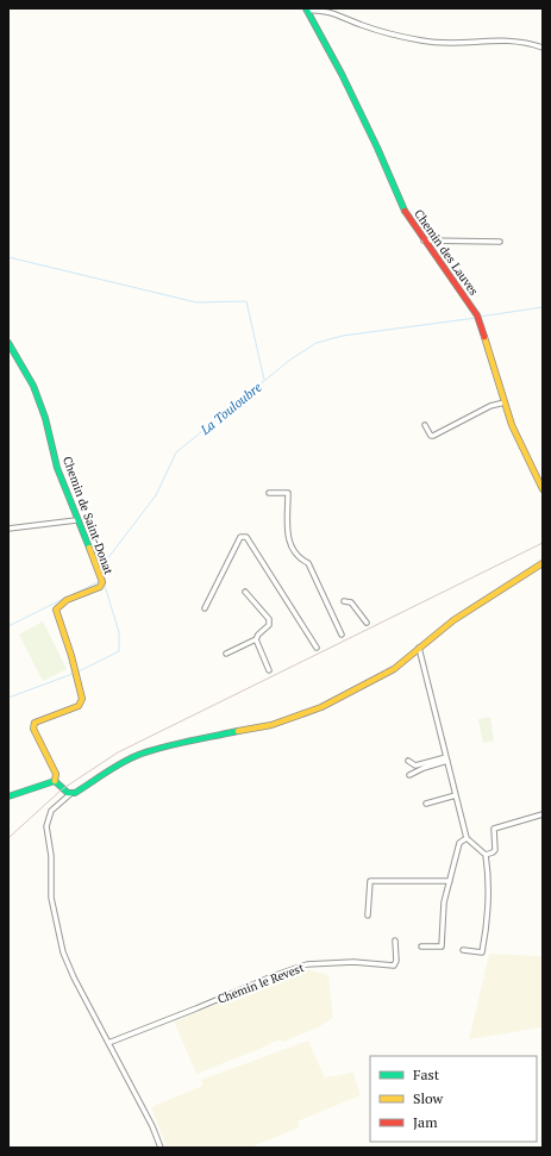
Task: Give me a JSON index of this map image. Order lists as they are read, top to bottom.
{
  "streets": {
    "street": ["Chemin des Lauves", "Chemin de Saint-Donat", "Chemin le Revest"]
  },
  "water": ["La Touloubre"],
  "legend": ["Fast", "Slow", "Jam"]
}
